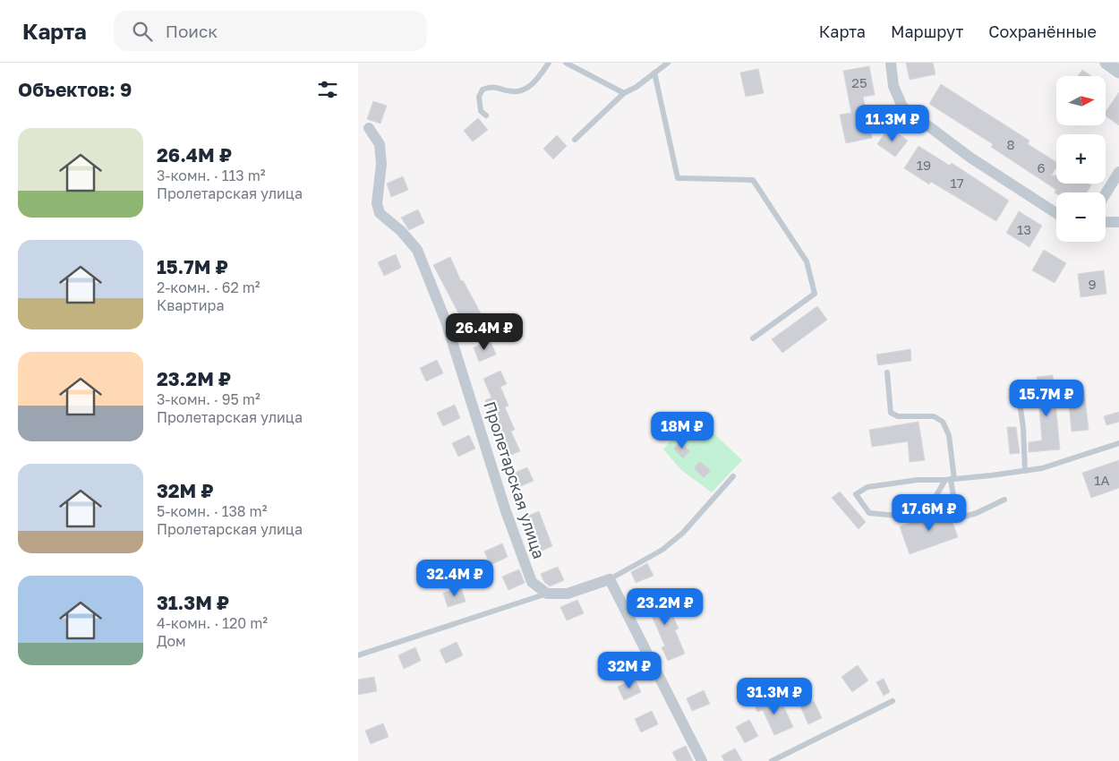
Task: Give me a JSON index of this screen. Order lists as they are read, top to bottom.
{
  "streets": {
    "street": ["Пролетарская улица"]
  },
  "house_numbers": [
    "25",
    "8",
    "19",
    "6",
    "17",
    "13",
    "9",
    "1А"
  ],
  "north": "right",
  "page": {
    "header": "Карта",
    "search": "Поиск",
    "nav": ["Карта", "Маршрут", "Сохранённые"],
    "heading": "Объектов: 9",
    "map_buttons": ["+", "−"],
    "price": [
      "11.3M ₽",
      "26.4M ₽",
      "15.7M ₽",
      "18M ₽",
      "17.6M ₽",
      "32.4M ₽",
      "23.2M ₽",
      "32M ₽",
      "31.3M ₽"
    ],
    "list": [
      {
        "name": "26.4M ₽",
        "note": "3-комн. · 113 m² · Пролетарская улица"
      },
      {
        "name": "15.7M ₽",
        "note": "2-комн. · 62 m² · Квартира"
      },
      {
        "name": "23.2M ₽",
        "note": "3-комн. · 95 m² · Пролетарская улица"
      },
      {
        "name": "32M ₽",
        "note": "5-комн. · 138 m² · Пролетарская улица"
      },
      {
        "name": "31.3M ₽",
        "note": "4-комн. · 120 m² · Дом"
      }
    ]
  }
}
